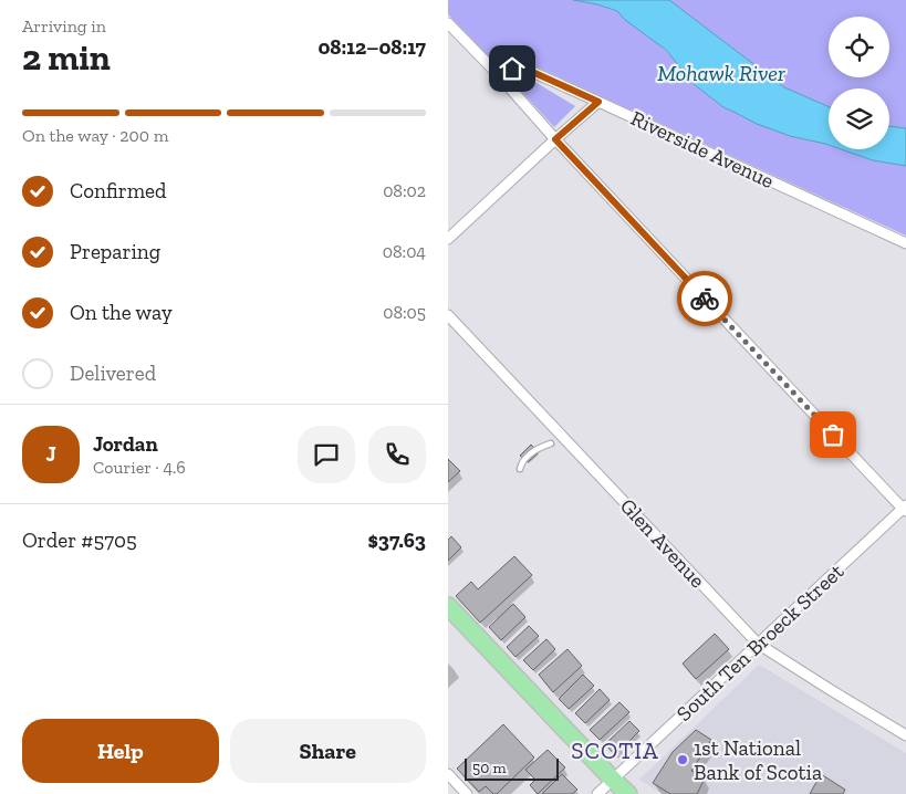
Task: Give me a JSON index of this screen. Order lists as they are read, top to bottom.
{
  "streets": {
    "street": ["Riverside Avenue", "Glen Avenue", "South Ten Broeck Street"]
  },
  "crossings": [
    ["Glen Avenue", "South Ten Broeck Street"]
  ],
  "districts": ["SCOTIA"],
  "water": ["Mohawk River"],
  "places": ["1st National Bank of Scotia"],
  "scale_bar": "50 m",
  "page": {
    "heading": ["2 min", "Arriving in", "08:12–08:17"],
    "panel": [
      "Jordan",
      "Courier · 4.6",
      "Order #5705",
      "$37.63"
    ],
    "bar": "On the way · 200 m",
    "list": [
      ["Confirmed", "08:02"],
      ["Preparing", "08:04"],
      ["On the way", "08:05"],
      "Delivered"
    ],
    "round": "J",
    "buttons": ["Help", "Share"],
    "scale": "50 m"
  }
}
